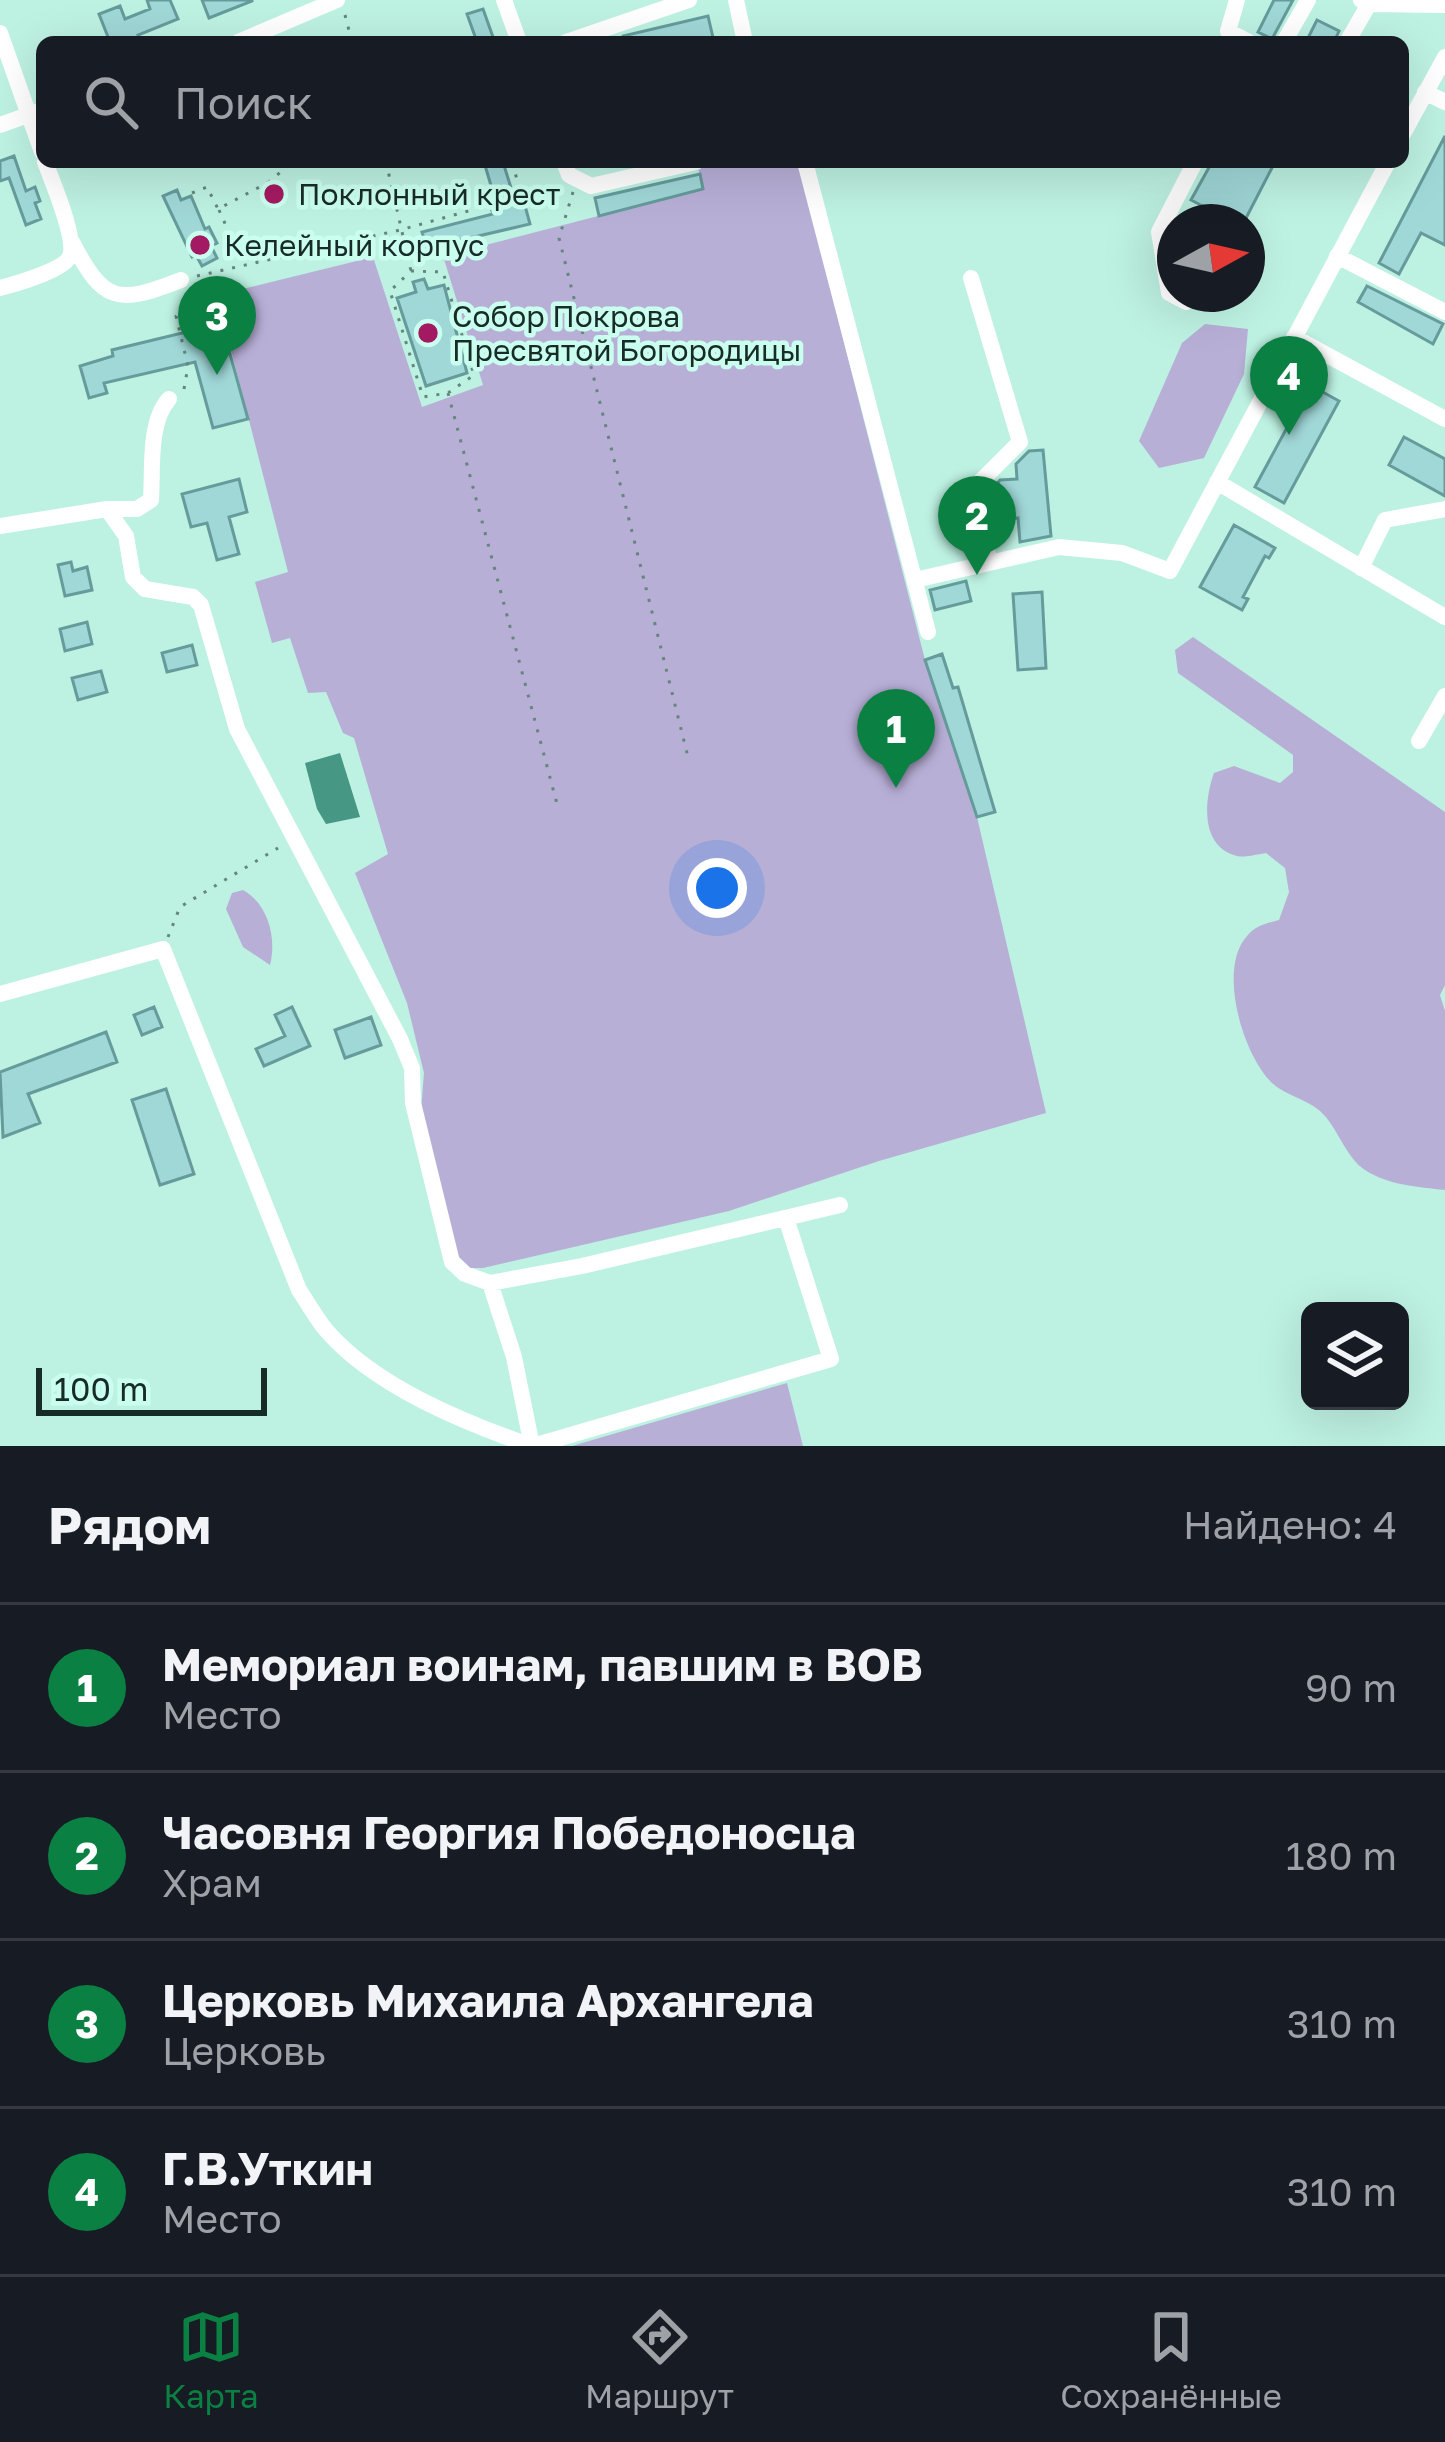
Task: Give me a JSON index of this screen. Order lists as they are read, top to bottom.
{
  "places": ["Поклонный крест", "Келейный корпус", "Собор Покрова Пресвятой Богородицы"],
  "scale_bar": "100 m",
  "north": "right",
  "page": {
    "search": "Поиск",
    "pins": [
      "3",
      "4",
      "2",
      "1"
    ],
    "scale": "100 m",
    "heading": ["Рядом", "Найдено: 4"],
    "list": [
      {
        "mark": "1",
        "name": "Мемориал воинам, павшим в ВОВ",
        "note": "Место",
        "value": "90 m"
      },
      {
        "mark": "2",
        "name": "Часовня Георгия Победоносца",
        "note": "Храм",
        "value": "180 m"
      },
      {
        "mark": "3",
        "name": "Церковь Михаила Архангела",
        "note": "Церковь",
        "value": "310 m"
      },
      {
        "mark": "4",
        "name": "Г.В.Уткин",
        "note": "Место",
        "value": "310 m"
      }
    ],
    "nav": ["Карта", "Маршрут", "Сохранённые"]
  }
}
